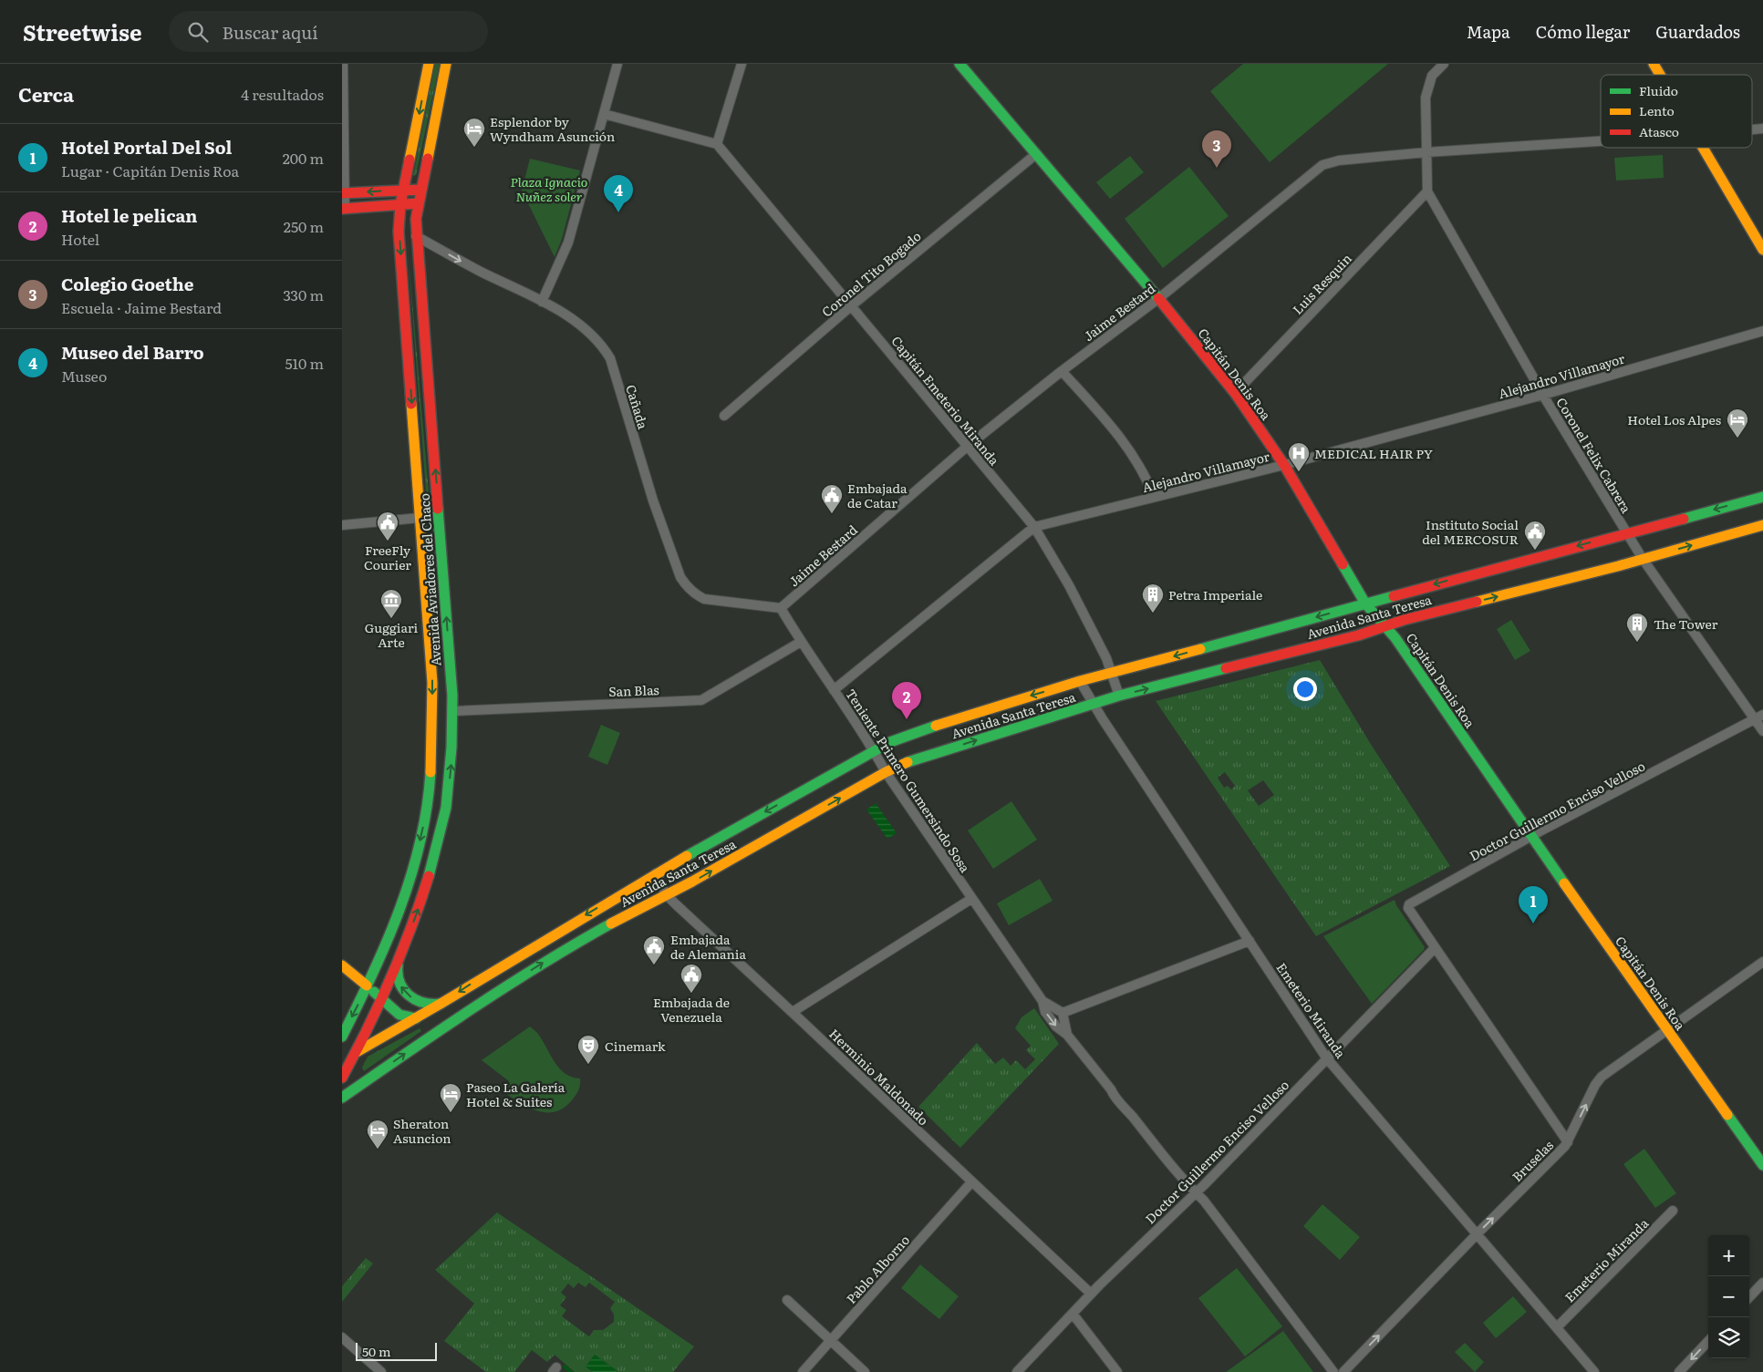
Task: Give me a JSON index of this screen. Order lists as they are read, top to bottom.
{
  "streets": {
    "main road": ["Capitán Denis Roa", "Avenida Aviadores del Chaco", "Avenida Santa Teresa"],
    "street": [
      "Coronel Tito Bogado",
      "Luis Resquin",
      "Jaime Bestard",
      "Alejandro Villamayor",
      "Capitán Emeterio Miranda",
      "Cañada",
      "Coronel Felix Cabrera",
      "San Blas",
      "Teniente Primero Gumersindo Sosa",
      "Doctor Guillermo Enciso Velloso",
      "Emeterio Miranda",
      "Herminio Maldonado",
      "Bruselas",
      "Pablo Alborno"
    ]
  },
  "crossings": [
    ["Coronel Tito Bogado", "Capitán Denis Roa"],
    ["Coronel Tito Bogado", "Capitán Emeterio Miranda"],
    ["Luis Resquin", "Capitán Denis Roa"],
    ["Luis Resquin", "Coronel Felix Cabrera"],
    ["Jaime Bestard", "Capitán Denis Roa"],
    ["Jaime Bestard", "Capitán Emeterio Miranda"],
    ["Jaime Bestard", "Cañada"],
    ["Jaime Bestard", "Coronel Felix Cabrera"],
    ["Jaime Bestard", "Teniente Primero Gumersindo Sosa"],
    ["Capitán Denis Roa", "Alejandro Villamayor"],
    ["Capitán Denis Roa", "Avenida Santa Teresa"],
    ["Capitán Denis Roa", "Doctor Guillermo Enciso Velloso"],
    ["Capitán Denis Roa", "Bruselas"],
    ["Alejandro Villamayor", "Capitán Emeterio Miranda"],
    ["Alejandro Villamayor", "Coronel Felix Cabrera"],
    ["Alejandro Villamayor", "Teniente Primero Gumersindo Sosa"],
    ["Capitán Emeterio Miranda", "Avenida Santa Teresa"],
    ["Cañada", "Avenida Aviadores del Chaco"],
    ["Cañada", "Teniente Primero Gumersindo Sosa"],
    ["Coronel Felix Cabrera", "Avenida Santa Teresa"],
    ["Coronel Felix Cabrera", "Doctor Guillermo Enciso Velloso"],
    ["Avenida Aviadores del Chaco", "Avenida Santa Teresa"],
    ["Avenida Aviadores del Chaco", "San Blas"],
    ["Avenida Santa Teresa", "Teniente Primero Gumersindo Sosa"],
    ["Avenida Santa Teresa", "Emeterio Miranda"],
    ["Avenida Santa Teresa", "Herminio Maldonado"],
    ["San Blas", "Teniente Primero Gumersindo Sosa"],
    ["Doctor Guillermo Enciso Velloso", "Emeterio Miranda"],
    ["Doctor Guillermo Enciso Velloso", "Herminio Maldonado"],
    ["Doctor Guillermo Enciso Velloso", "Bruselas"],
    ["Emeterio Miranda", "Bruselas"],
    ["Herminio Maldonado", "Pablo Alborno"]
  ],
  "one_way": ["Bruselas"],
  "parks": ["Plaza Ignacio Nuñez soler"],
  "places": {
    "hotel": [
      "Esplendor by Wyndham Asunción",
      "Hotel Los Alpes",
      "Paseo La Galería Hotel & Suites",
      "Sheraton Asuncion"
    ],
    "hospital": ["MEDICAL HAIR PY"],
    "public building": [
      "Embajada de Catar",
      "FreeFly Courier",
      "Instituto Social del MERCOSUR",
      "Embajada de Alemania",
      "Embajada de Venezuela"
    ],
    "building": ["Petra Imperiale", "The Tower"],
    "museum": ["Guggiari Arte"],
    "theatre": ["Cinemark"]
  },
  "legend": ["Fluido", "Lento", "Atasco"],
  "scale_bar": "50 m",
  "page": {
    "header": "Streetwise",
    "search": "Buscar aquí",
    "nav": ["Mapa", "Cómo llegar", "Guardados"],
    "heading": ["Cerca", "4 resultados"],
    "list": [
      {
        "mark": "1",
        "name": "Hotel Portal Del Sol",
        "note": "Lugar · Capitán Denis Roa",
        "value": "200 m"
      },
      {
        "mark": "2",
        "name": "Hotel le pelican",
        "note": "Hotel",
        "value": "250 m"
      },
      {
        "mark": "3",
        "name": "Colegio Goethe",
        "note": "Escuela · Jaime Bestard",
        "value": "330 m"
      },
      {
        "mark": "4",
        "name": "Museo del Barro",
        "note": "Museo",
        "value": "510 m"
      }
    ],
    "pins": [
      "3",
      "4",
      "2",
      "1"
    ],
    "map_buttons": ["+", "−"],
    "scale": "50 m"
  }
}
